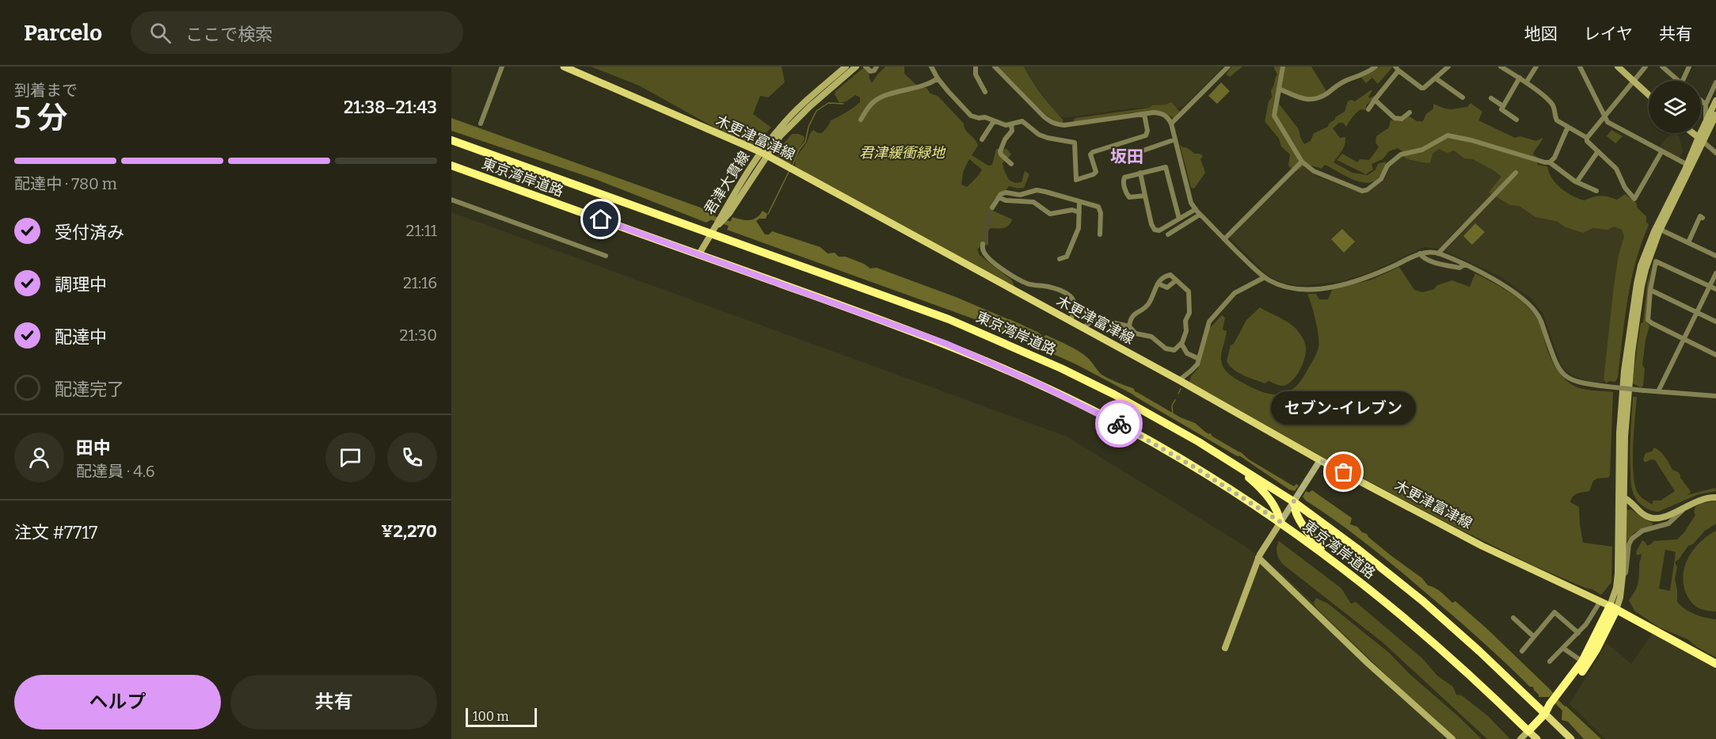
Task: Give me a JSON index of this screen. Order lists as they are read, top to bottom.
{
  "streets": {
    "highway": ["東京湾岸道路"],
    "main road": ["木更津富津線"],
    "street": ["君津大貫線"]
  },
  "crossings": [
    ["木更津富津線", "君津大貫線"],
    ["東京湾岸道路", "君津大貫線"]
  ],
  "districts": ["坂田"],
  "parks": ["君津緩衝緑地"],
  "places": ["セブン-イレブン"],
  "scale_bar": "100 m",
  "page": {
    "header": "Parcelo",
    "search": "ここで検索",
    "nav": ["地図", "レイヤ", "共有"],
    "heading": ["5 分", "到着まで", "21:38–21:43"],
    "panel": [
      "田中",
      "配達員 · 4.6",
      "注文 #7717",
      "¥2,270"
    ],
    "bar": "配達中 · 780 m",
    "list": [
      ["受付済み", "21:11"],
      ["調理中", "21:16"],
      ["配達中", "21:30"],
      "配達完了"
    ],
    "bubble": "セブン-イレブン",
    "buttons": ["ヘルプ", "共有"],
    "scale": "100 m"
  }
}
